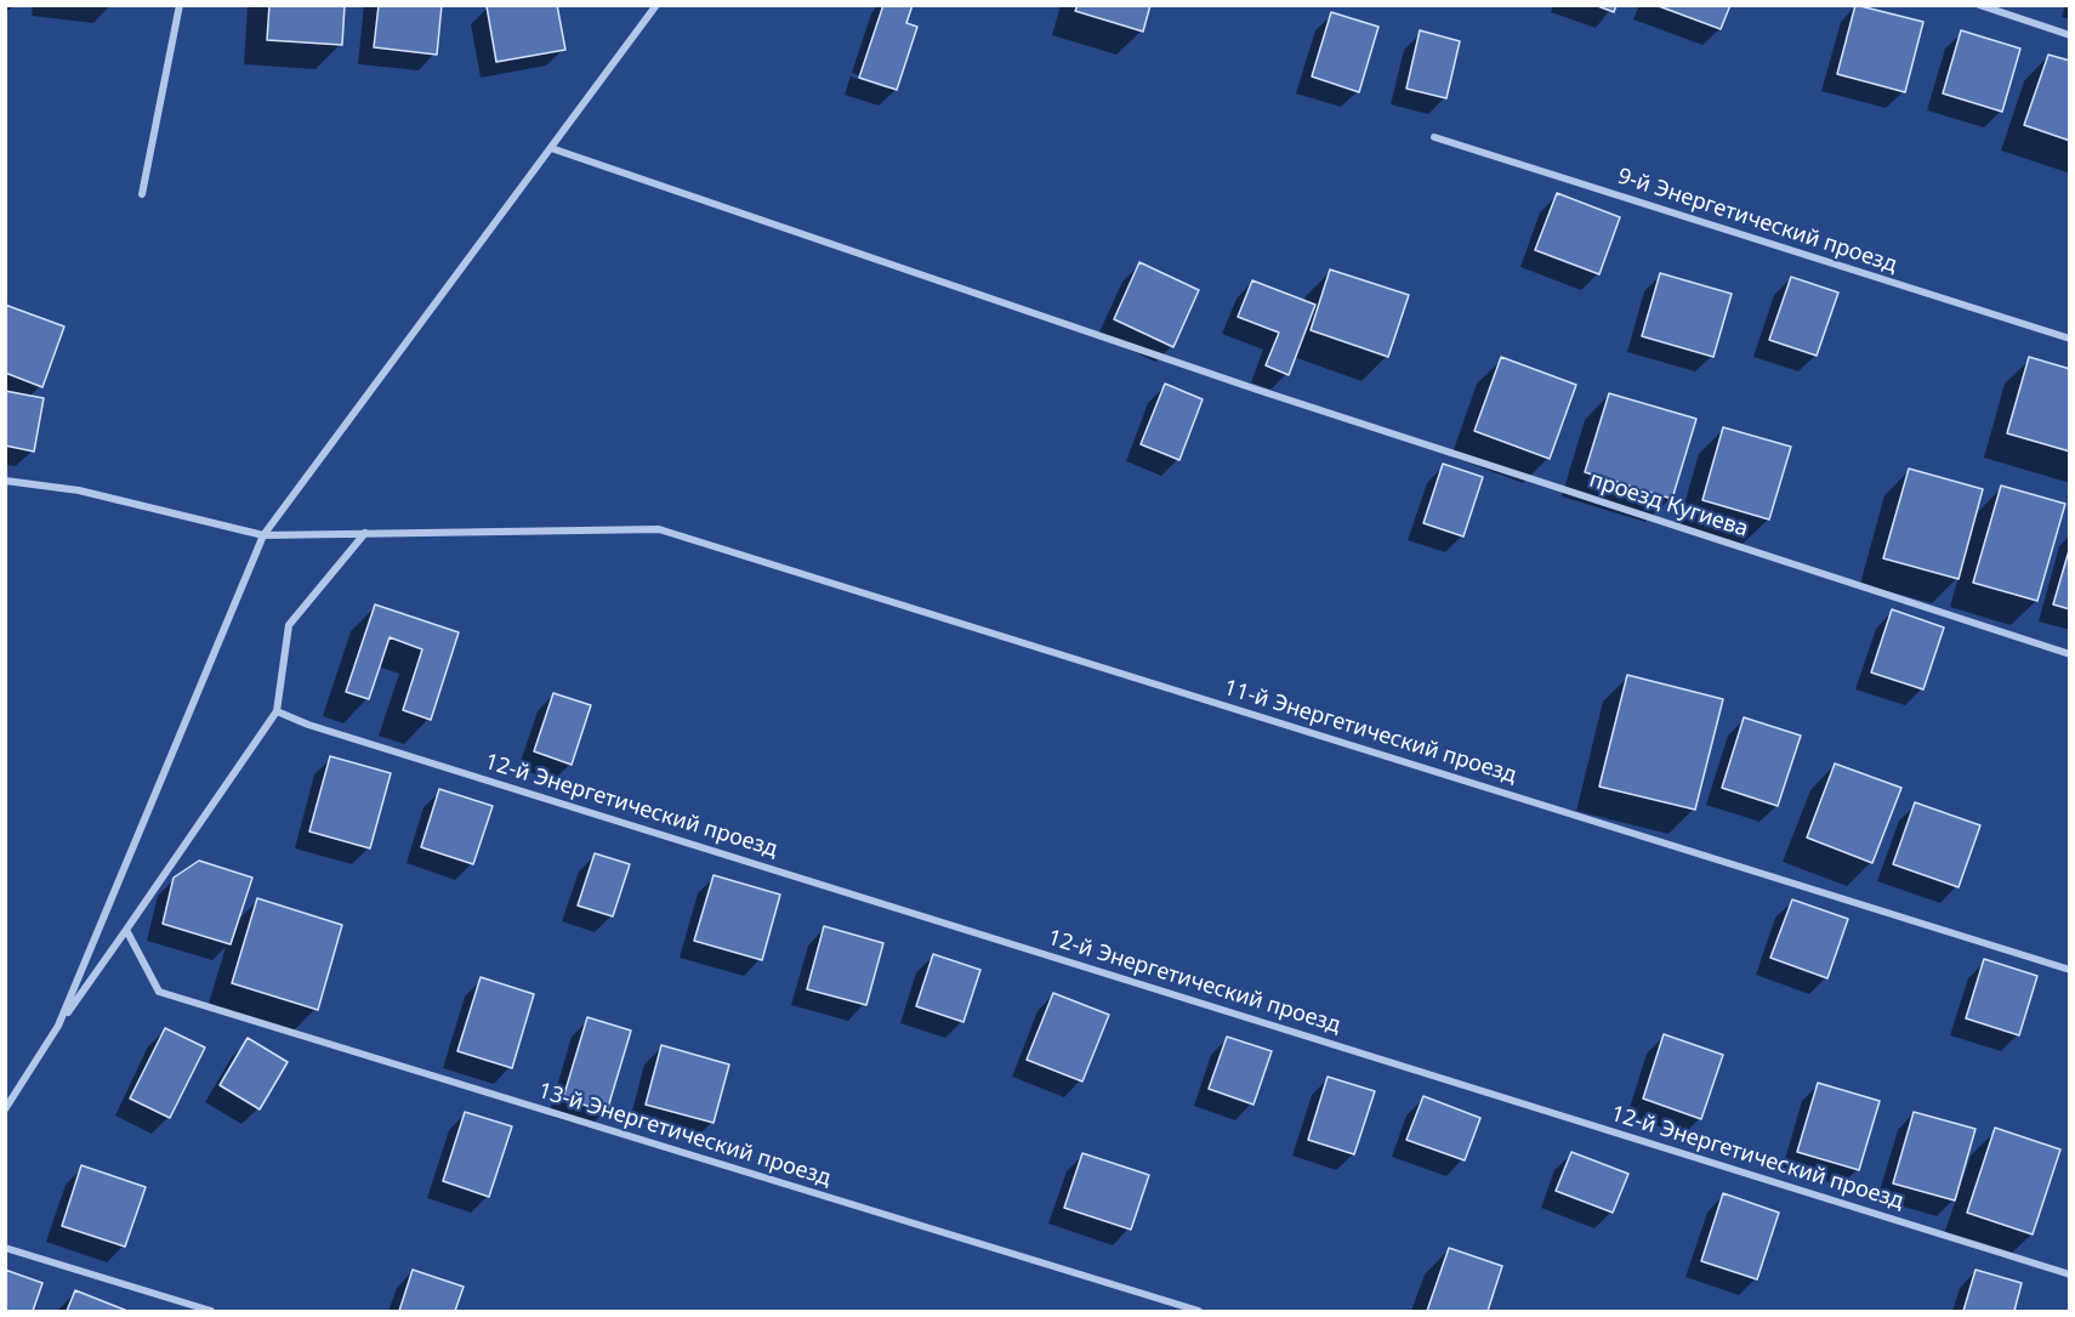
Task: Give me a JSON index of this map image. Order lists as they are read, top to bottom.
{
  "streets": {
    "street": [
      "9-й Энергетический проезд",
      "проезд Кугиева",
      "11-й Энергетический проезд",
      "12-й Энергетический проезд",
      "13-й Энергетический проезд"
    ]
  }
}
